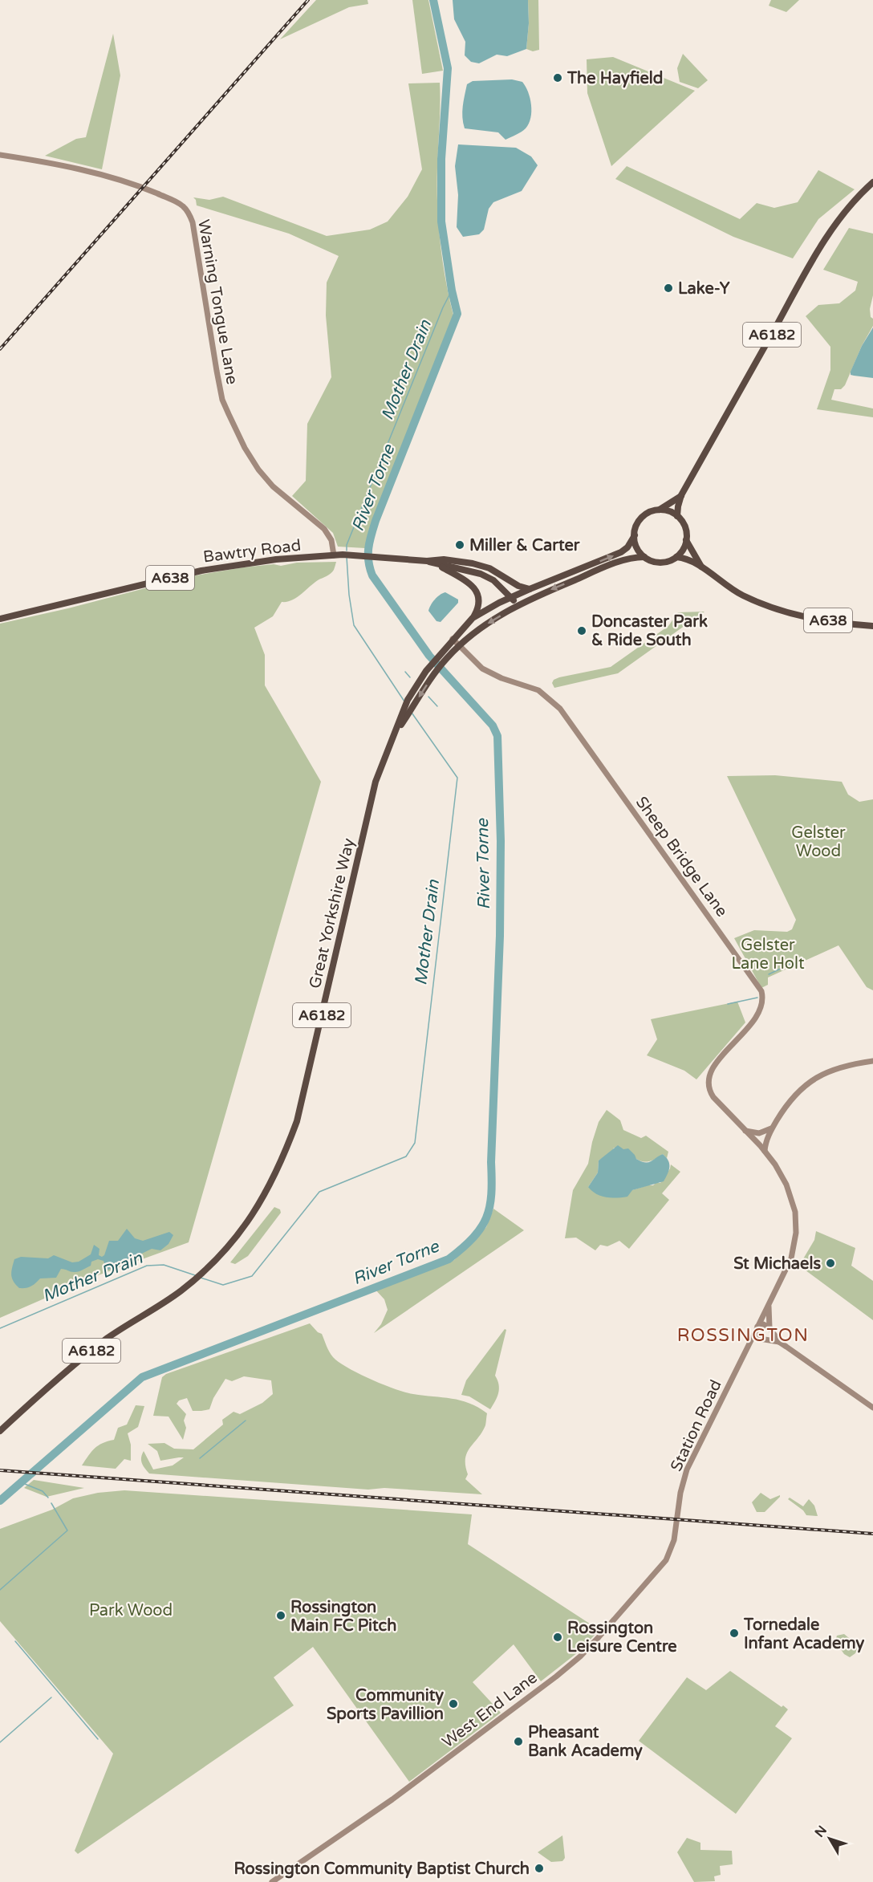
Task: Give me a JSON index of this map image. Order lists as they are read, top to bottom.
{
  "streets": {
    "highway": [
      "A6182",
      "Bawtry Road",
      "A638",
      "Great Yorkshire Way"
    ],
    "street": [
      "Warning Tongue Lane",
      "Sheep Bridge Lane",
      "Station Road",
      "West End Lane"
    ]
  },
  "crossings": [
    ["Warning Tongue Lane", "Bawtry Road"],
    ["A6182", "A638"],
    ["A6182", "Great Yorkshire Way"],
    ["Bawtry Road", "Great Yorkshire Way"],
    ["A638", "Great Yorkshire Way"],
    ["Sheep Bridge Lane", "Great Yorkshire Way"],
    ["Sheep Bridge Lane", "Station Road"],
    ["Station Road", "West End Lane"]
  ],
  "districts": ["ROSSINGTON"],
  "water": ["Mother Drain", "River Torne"],
  "parks": ["Gelster Wood", "Gelster Lane Holt", "Park Wood"],
  "places": [
    "The Hayfield",
    "Lake-Y",
    "Miller & Carter",
    "Doncaster Park & Ride South",
    "St Michaels",
    "Rossington Main FC Pitch",
    "Tornedale Infant Academy",
    "Rossington Leisure Centre",
    "Community Sports Pavillion",
    "Pheasant Bank Academy",
    "Rossington Community Baptist Church"
  ],
  "north": "top left"
}
